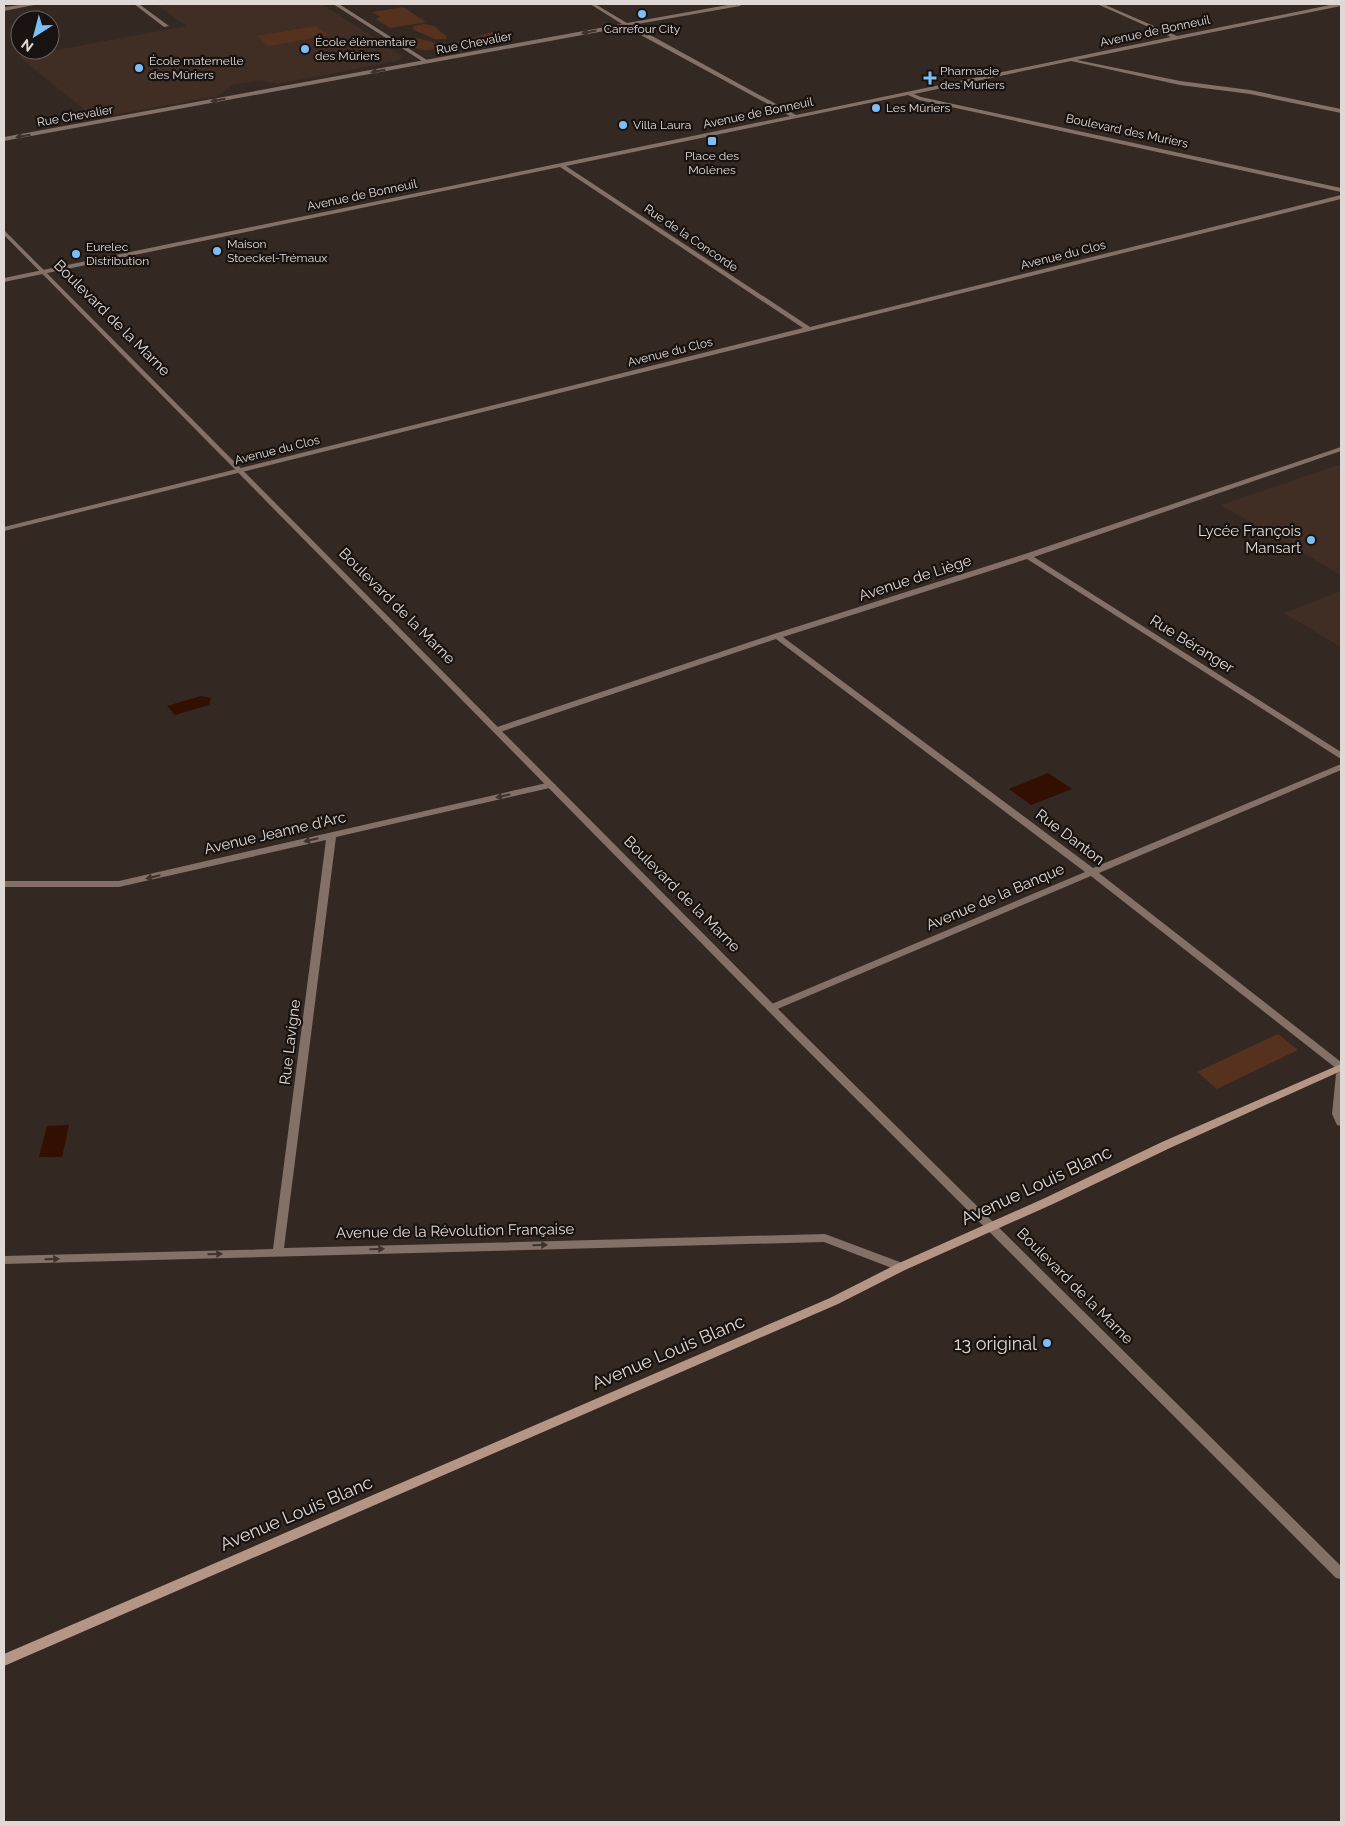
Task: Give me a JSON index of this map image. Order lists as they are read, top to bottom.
{
  "streets": {
    "main road": ["Avenue Louis Blanc"],
    "street": [
      "Avenue de Bonneuil",
      "Rue Chevalier",
      "Boulevard des Muriers",
      "Rue de la Concorde",
      "Avenue du Clos",
      "Boulevard de la Marne",
      "Avenue de Liège",
      "Rue Béranger",
      "Avenue Jeanne d'Arc",
      "Rue Danton",
      "Avenue de la Banque",
      "Rue Lavigne",
      "Avenue de la Révolution Française"
    ]
  },
  "crossings": [
    ["Avenue de Bonneuil", "Boulevard des Muriers"],
    ["Avenue de Bonneuil", "Rue de la Concorde"],
    ["Avenue de Bonneuil", "Boulevard de la Marne"],
    ["Rue de la Concorde", "Avenue du Clos"],
    ["Avenue du Clos", "Boulevard de la Marne"],
    ["Boulevard de la Marne", "Avenue de Liège"],
    ["Boulevard de la Marne", "Avenue Jeanne d'Arc"],
    ["Boulevard de la Marne", "Avenue de la Banque"],
    ["Boulevard de la Marne", "Avenue Louis Blanc"],
    ["Avenue de Liège", "Rue Béranger"],
    ["Avenue de Liège", "Rue Danton"],
    ["Avenue Jeanne d'Arc", "Rue Lavigne"],
    ["Rue Danton", "Avenue de la Banque"],
    ["Rue Danton", "Avenue Louis Blanc"],
    ["Rue Lavigne", "Avenue de la Révolution Française"],
    ["Avenue Louis Blanc", "Avenue de la Révolution Française"]
  ],
  "one_way": ["Rue Chevalier", "Avenue Jeanne d'Arc", "Avenue de la Révolution Française"],
  "places": {
    "other": [
      "Carrefour City",
      "École élémentaire des Mûriers",
      "École maternelle des Mûriers",
      "Les Mûriers",
      "Villa Laura",
      "Maison Stoeckel-Trémaux",
      "Eurelec Distribution",
      "Lycée François Mansart",
      "13 original"
    ],
    "health": ["Pharmacie des Muriers"],
    "transit": ["Place des Molènes"]
  },
  "north": "bottom left"
}
